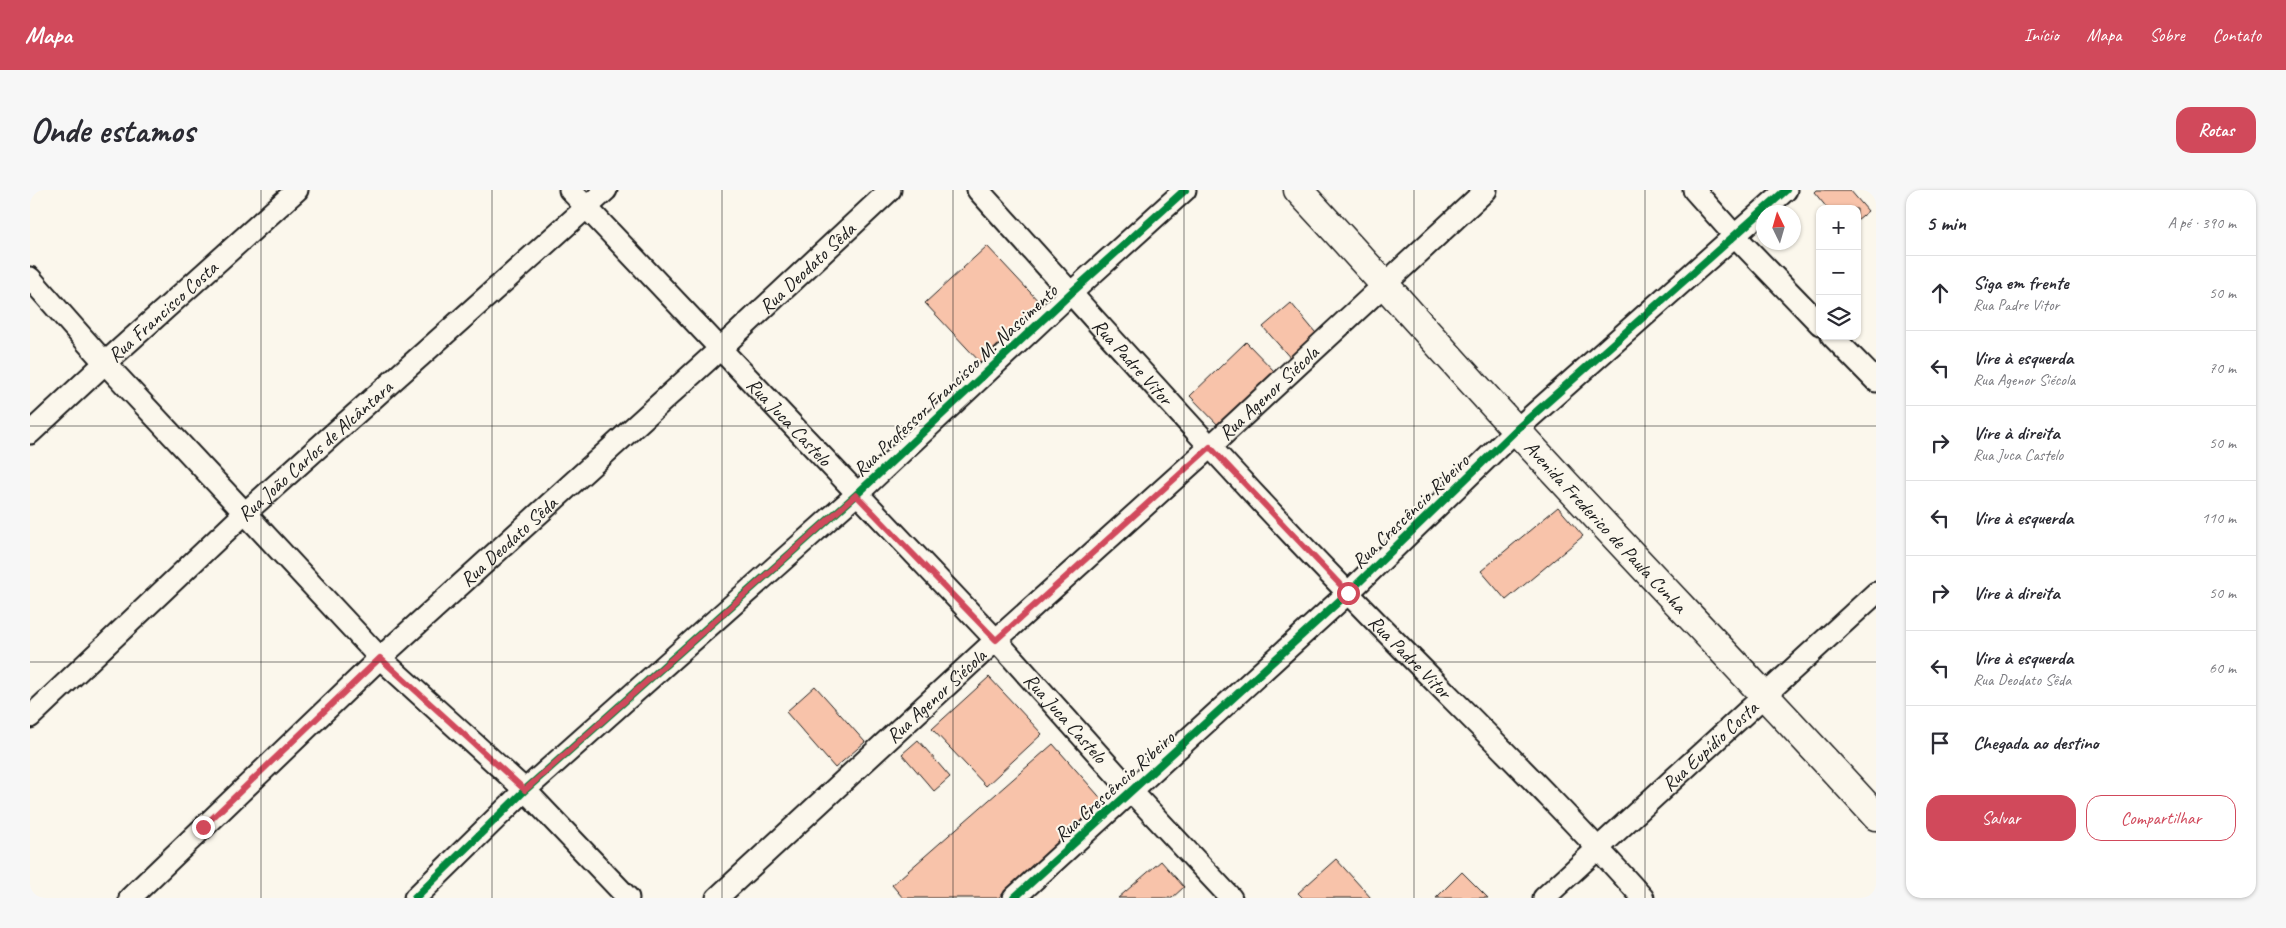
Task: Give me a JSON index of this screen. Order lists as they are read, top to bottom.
{
  "streets": {
    "main road": ["Avenida Frederico de Paula Cunha"],
    "street": [
      "Rua Deodato Sêda",
      "Rua Francisco Costa",
      "Rua Padre Vitor",
      "Rua Professor Francisco M. Nascimento",
      "Rua Agenor Siécola",
      "Rua Juca Castelo",
      "Rua João Carlos de Alcântara",
      "Rua Crescêncio Ribeiro",
      "Rua Eupídio Costa"
    ]
  },
  "crossings": [
    ["Rua Deodato Sêda", "Rua Juca Castelo"],
    ["Rua Padre Vitor", "Rua Professor Francisco M. Nascimento"],
    ["Rua Padre Vitor", "Rua Agenor Siécola"],
    ["Rua Padre Vitor", "Rua Crescêncio Ribeiro"],
    ["Rua Padre Vitor", "Rua Eupídio Costa"],
    ["Rua Professor Francisco M. Nascimento", "Rua Juca Castelo"],
    ["Rua Agenor Siécola", "Rua Juca Castelo"],
    ["Rua Agenor Siécola", "Avenida Frederico de Paula Cunha"],
    ["Rua Juca Castelo", "Rua João Carlos de Alcântara"],
    ["Rua Juca Castelo", "Rua Crescêncio Ribeiro"],
    ["Rua Crescêncio Ribeiro", "Avenida Frederico de Paula Cunha"],
    ["Avenida Frederico de Paula Cunha", "Rua Eupídio Costa"]
  ],
  "north": "top",
  "page": {
    "header": "Mapa",
    "nav": [
      "Início",
      "Mapa",
      "Sobre",
      "Contato"
    ],
    "buttons": [
      "Rotas",
      ["Salvar", "Compartilhar"]
    ],
    "title": "Onde estamos",
    "heading": ["5 min", "A pé · 390 m"],
    "map_buttons": ["+", "−"],
    "list": [
      ["Siga em frente", "Rua Padre Vitor", "50 m"],
      ["Vire à esquerda", "Rua Agenor Siécola", "70 m"],
      ["Vire à direita", "Rua Juca Castelo", "50 m"],
      ["Vire à esquerda", "110 m"],
      ["Vire à direita", "50 m"],
      ["Vire à esquerda", "Rua Deodato Sêda", "60 m"],
      "Chegada ao destino"
    ]
  }
}
